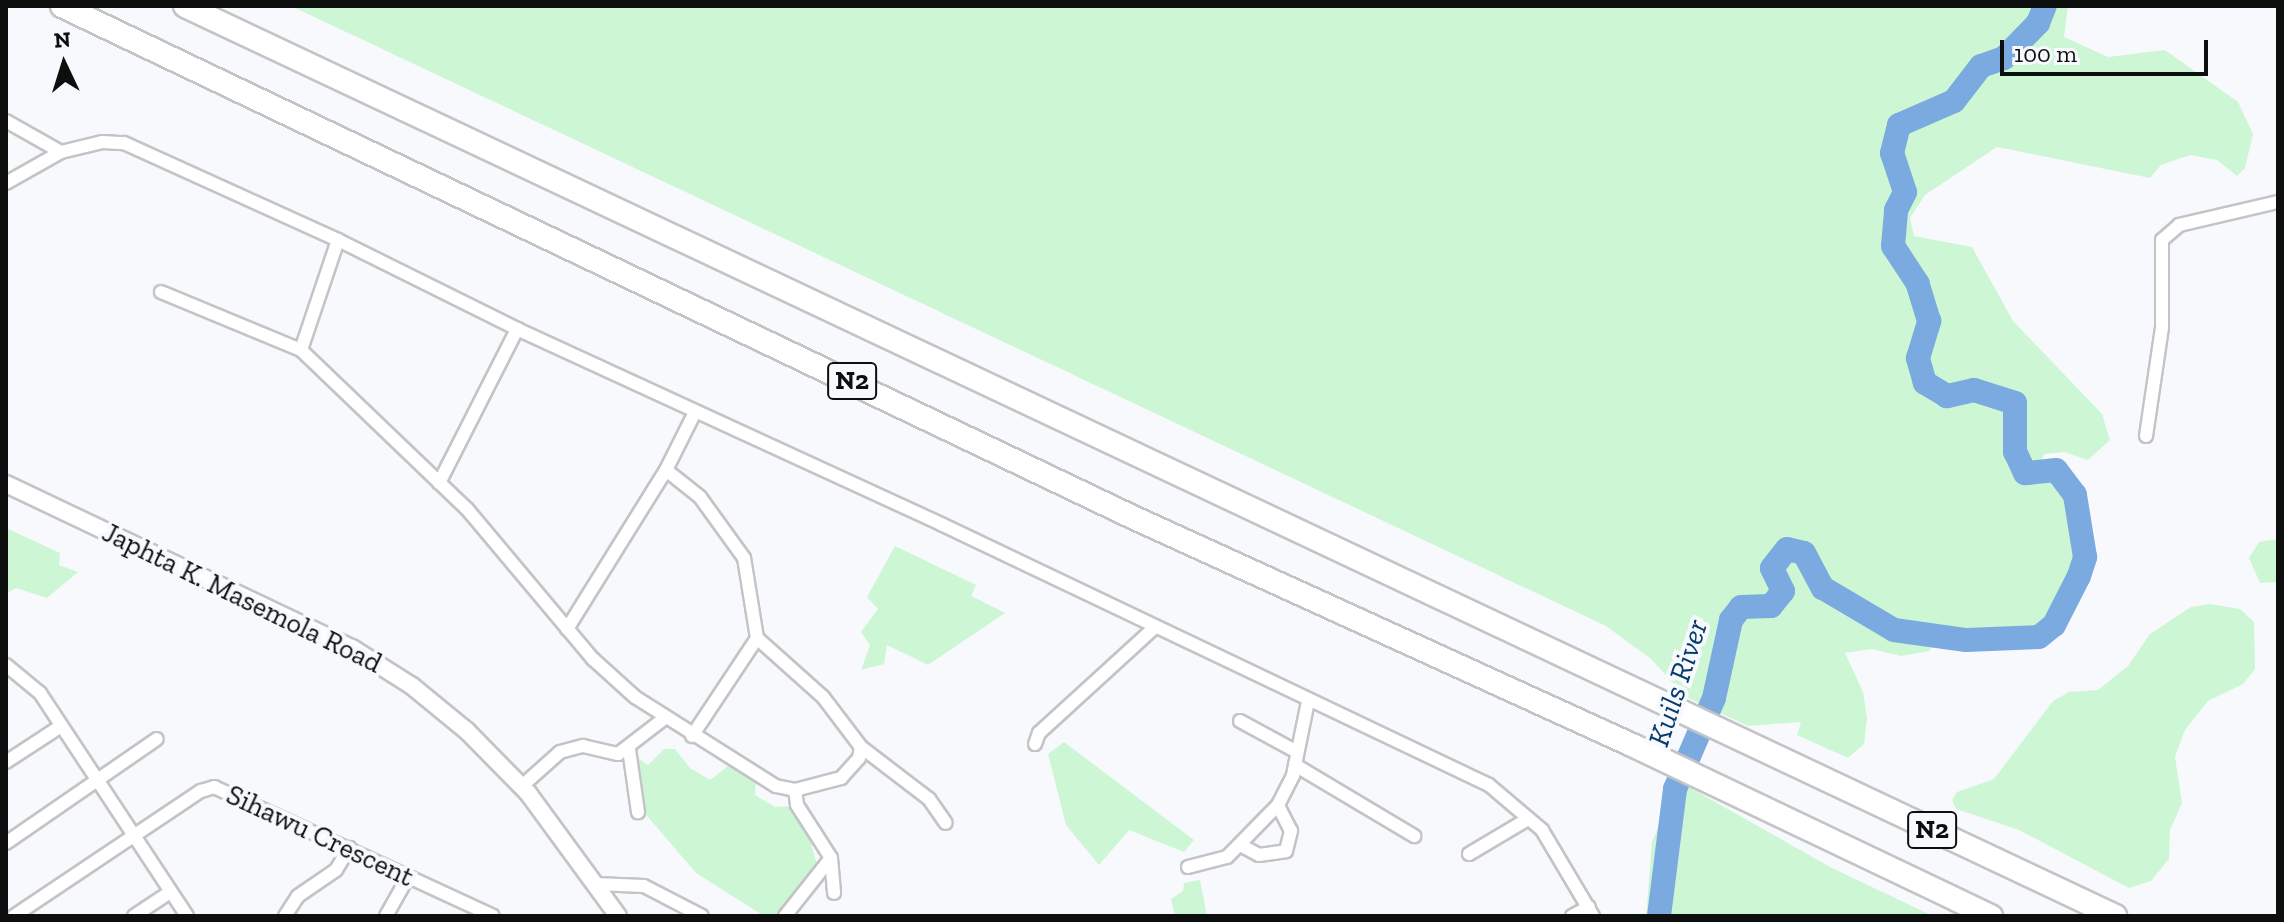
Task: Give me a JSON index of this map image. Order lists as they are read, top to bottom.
{
  "streets": {
    "highway": ["N2"],
    "main road": ["Japhta K. Masemola Road"],
    "street": ["Sihawu Crescent"]
  },
  "water": ["Kuils River"],
  "scale_bar": "100 m",
  "north": "top"
}
